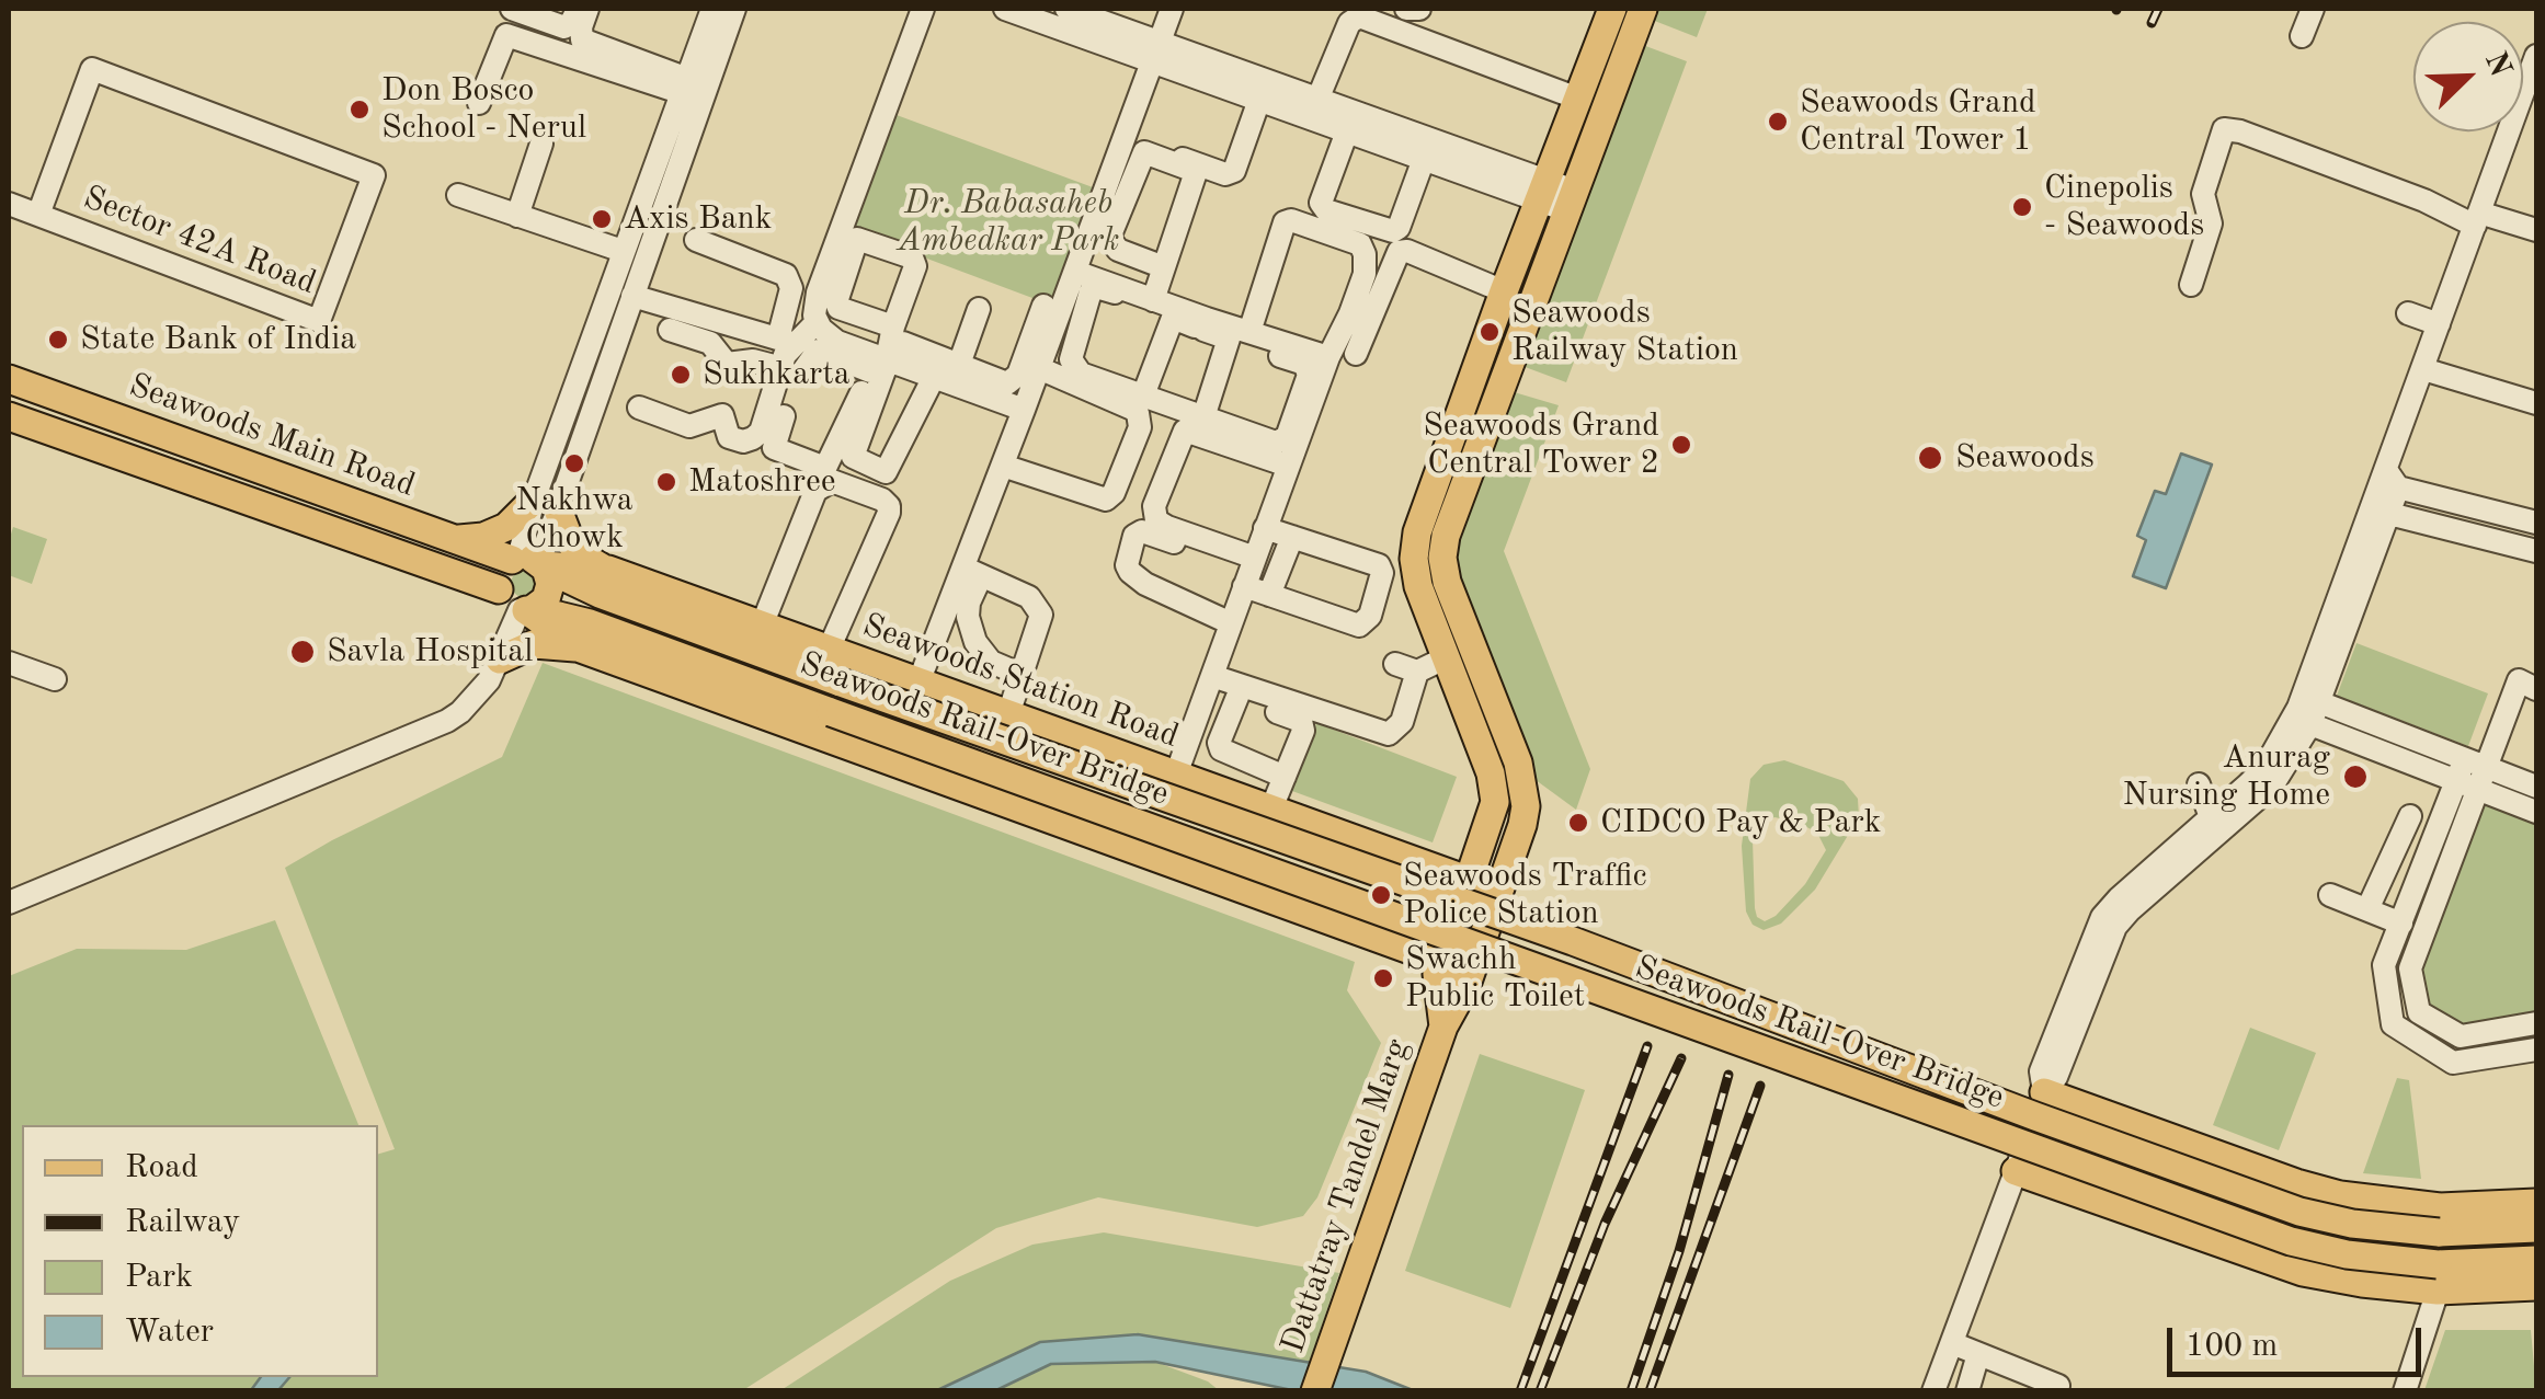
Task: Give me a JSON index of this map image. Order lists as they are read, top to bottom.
{
  "streets": {
    "main road": [
      "Seawoods Main Road",
      "Seawoods Station Road",
      "Seawoods Rail-Over Bridge",
      "Dattatray Tandel Marg"
    ],
    "street": ["Sector 42A Road"]
  },
  "crossings": [
    ["Seawoods Main Road", "Seawoods Station Road"],
    ["Seawoods Main Road", "Seawoods Rail-Over Bridge"],
    ["Seawoods Station Road", "Seawoods Rail-Over Bridge"]
  ],
  "parks": ["Dr. Babasaheb Ambedkar Park"],
  "places": [
    "Don Bosco School - Nerul",
    "Seawoods Grand Central Tower 1",
    "Cinepolis - Seawoods",
    "Axis Bank",
    "Seawoods Railway Station",
    "State Bank of India",
    "Sukhkarta",
    "Seawoods Grand Central Tower 2",
    "Seawoods",
    "Nakhwa Chowk",
    "Matoshree",
    "Savla Hospital",
    "Anurag Nursing Home",
    "CIDCO Pay & Park",
    "Seawoods Traffic Police Station",
    "Swachh Public Toilet"
  ],
  "legend": [
    "Road",
    "Railway",
    "Park",
    "Water"
  ],
  "scale_bar": "100 m",
  "north": "top right"
}
